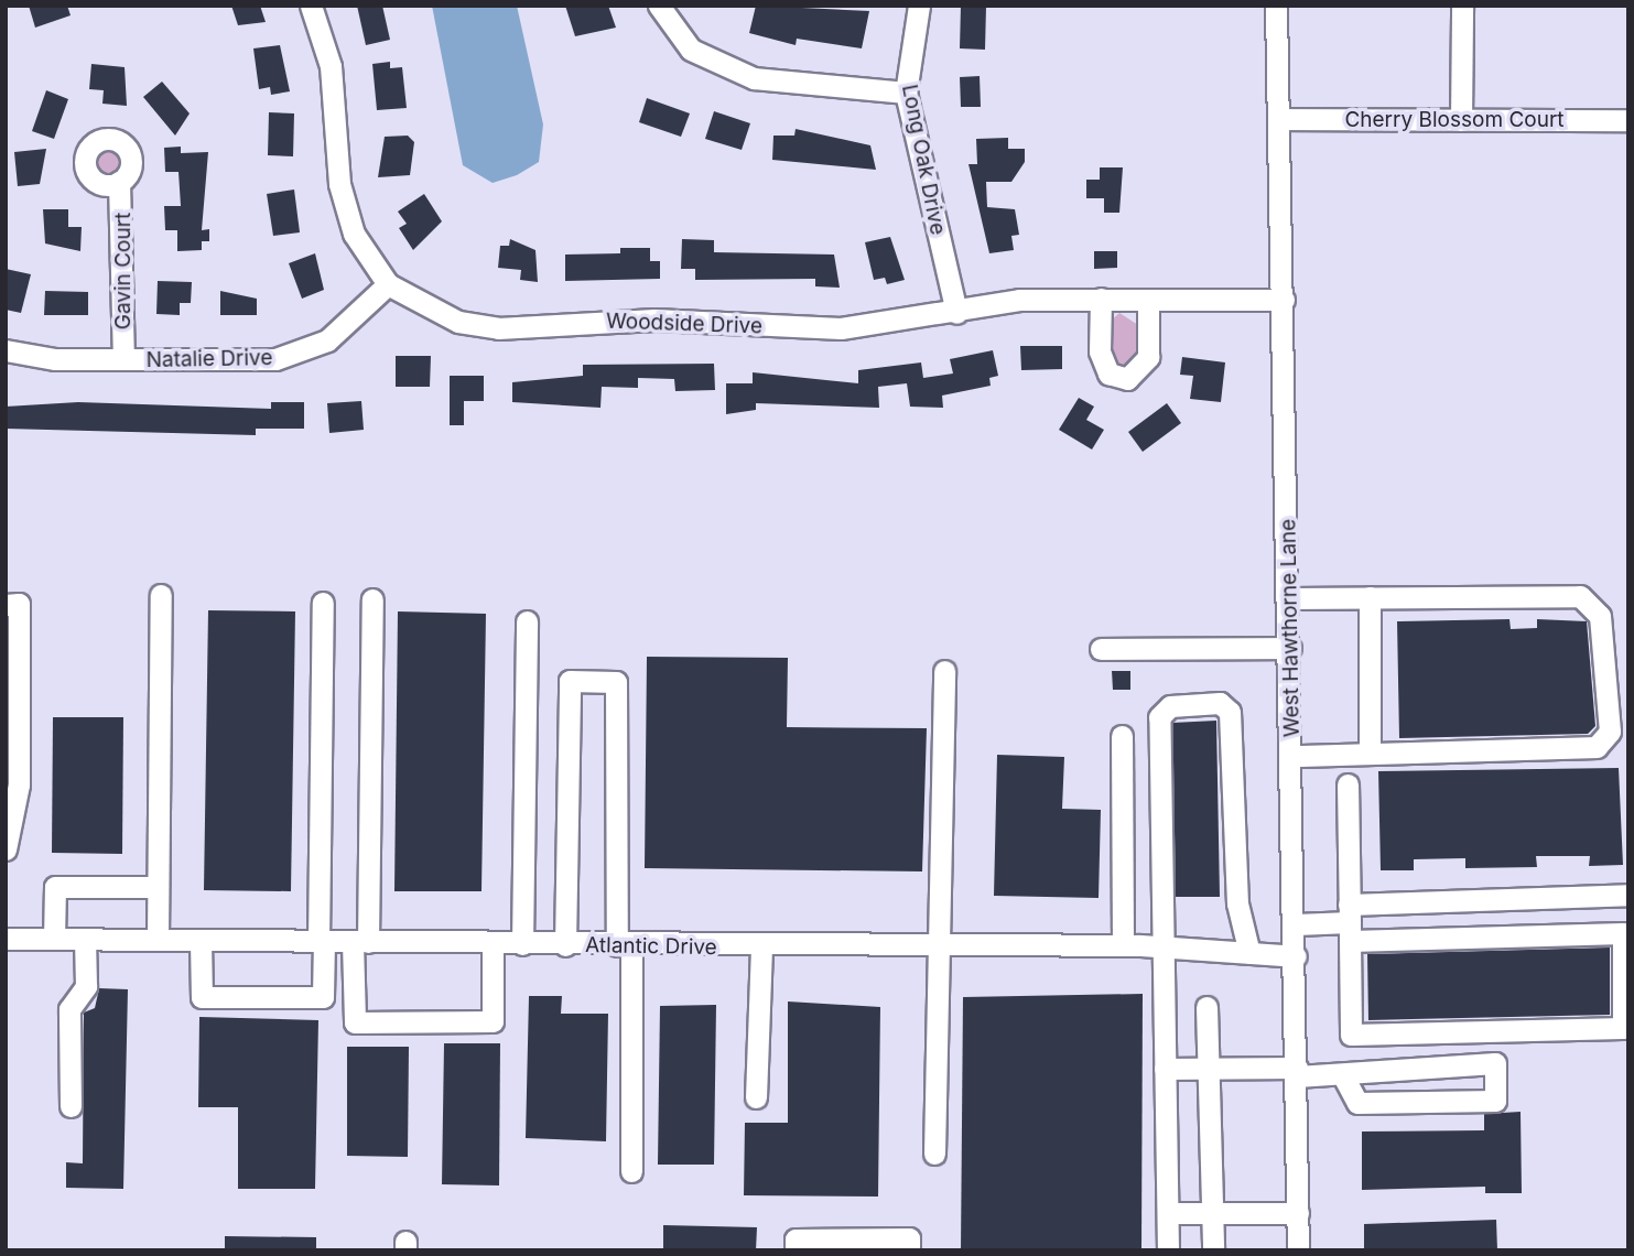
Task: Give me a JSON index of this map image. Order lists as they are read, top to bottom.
{
  "streets": {
    "street": [
      "Cherry Blossom Court",
      "Long Oak Drive",
      "Gavin Court",
      "Woodside Drive",
      "Natalie Drive",
      "West Hawthorne Lane",
      "Atlantic Drive"
    ]
  },
  "crossings": [
    ["Cherry Blossom Court", "West Hawthorne Lane"],
    ["Long Oak Drive", "Woodside Drive"],
    ["Gavin Court", "Natalie Drive"],
    ["Woodside Drive", "Natalie Drive"],
    ["Woodside Drive", "West Hawthorne Lane"],
    ["West Hawthorne Lane", "Atlantic Drive"]
  ]
}
